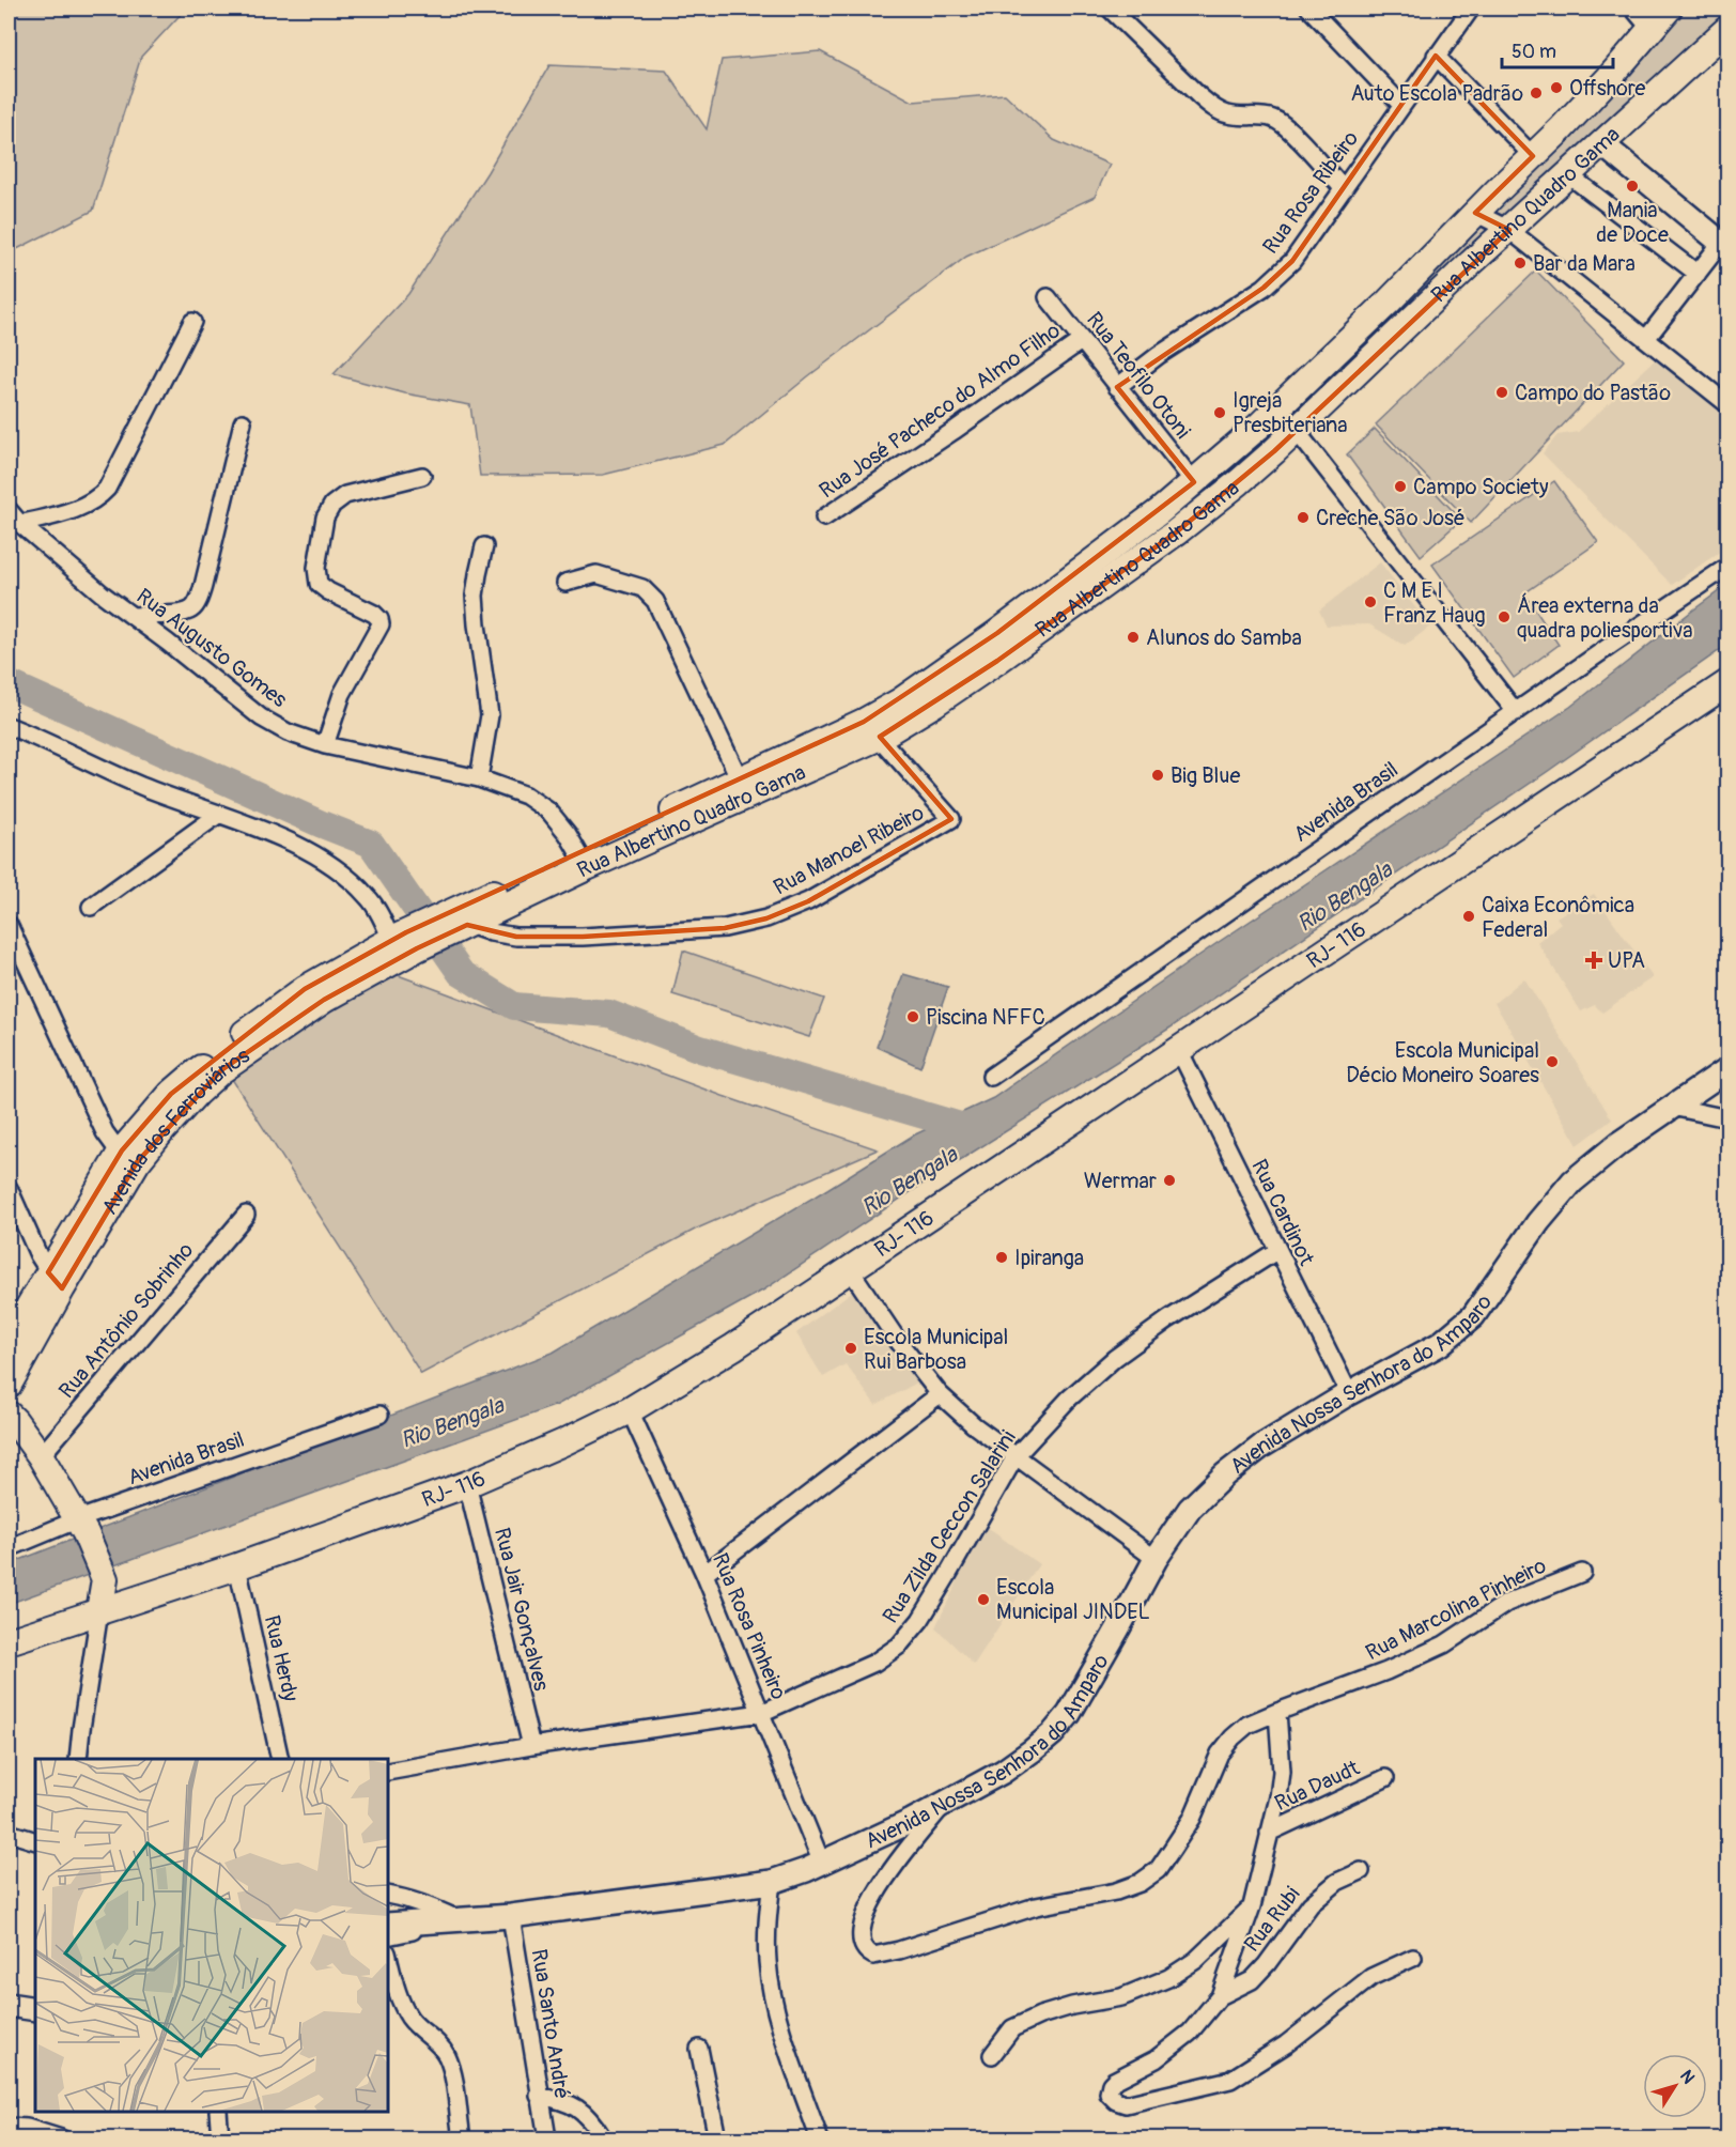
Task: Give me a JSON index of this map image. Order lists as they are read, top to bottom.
{
  "streets": {
    "main road": ["Rua Albertino Quadro Gama", "RJ- 116"],
    "street": [
      "Rua Rosa Ribeiro",
      "Rua Teofilo Otoni",
      "Rua José Pacheco do Almo Filho",
      "Rua Augusto Gomes",
      "Avenida Brasil",
      "Rua Manoel Ribeiro",
      "Rua Cardinot",
      "Rua Antônio Sobrinho",
      "Avenida Nossa Senhora do Amparo",
      "Rua Zilda Ceccon Salarini",
      "Rua Jair Gonçalves",
      "Rua Marcolina Pinheiro",
      "Rua Rosa Pinheiro",
      "Rua Herdy",
      "Rua Daudt",
      "Rua Rubi",
      "Rua Santo André"
    ]
  },
  "crossings": [
    ["Rua Rosa Ribeiro", "Rua Teofilo Otoni"],
    ["Rua Albertino Quadro Gama", "Rua Teofilo Otoni"],
    ["Rua Albertino Quadro Gama", "Rua Augusto Gomes"],
    ["Rua Albertino Quadro Gama", "Rua Manoel Ribeiro"],
    ["Rua Teofilo Otoni", "Rua José Pacheco do Almo Filho"],
    ["RJ- 116", "Rua Cardinot"],
    ["RJ- 116", "Rua Jair Gonçalves"],
    ["RJ- 116", "Rua Rosa Pinheiro"],
    ["RJ- 116", "Rua Herdy"],
    ["Rua Cardinot", "Avenida Nossa Senhora do Amparo"],
    ["Rua Cardinot", "Rua Zilda Ceccon Salarini"],
    ["Avenida Nossa Senhora do Amparo", "Rua Marcolina Pinheiro"],
    ["Avenida Nossa Senhora do Amparo", "Rua Rosa Pinheiro"],
    ["Avenida Nossa Senhora do Amparo", "Rua Santo André"],
    ["Rua Zilda Ceccon Salarini", "Rua Jair Gonçalves"],
    ["Rua Zilda Ceccon Salarini", "Rua Rosa Pinheiro"]
  ],
  "water": ["Rio Bengala"],
  "places": {
    "other": [
      "Offshore",
      "Auto Escola Padrão",
      "Mania de Doce",
      "Bar da Mara",
      "Campo do Pastão",
      "Igreja Presbiteriana",
      "Campo Society",
      "Creche São José",
      "C M E I Franz Haug",
      "Área externa da quadra poliesportiva",
      "Alunos do Samba",
      "Big Blue",
      "Caixa Econômica Federal",
      "Piscina NFFC",
      "Escola Municipal Décio Moneiro Soares",
      "Wermar",
      "Ipiranga",
      "Escola Municipal Rui Barbosa",
      "Escola Municipal JINDEL"
    ],
    "health": ["UPA"]
  },
  "scale_bar": "50 m",
  "north": "top right"
}
